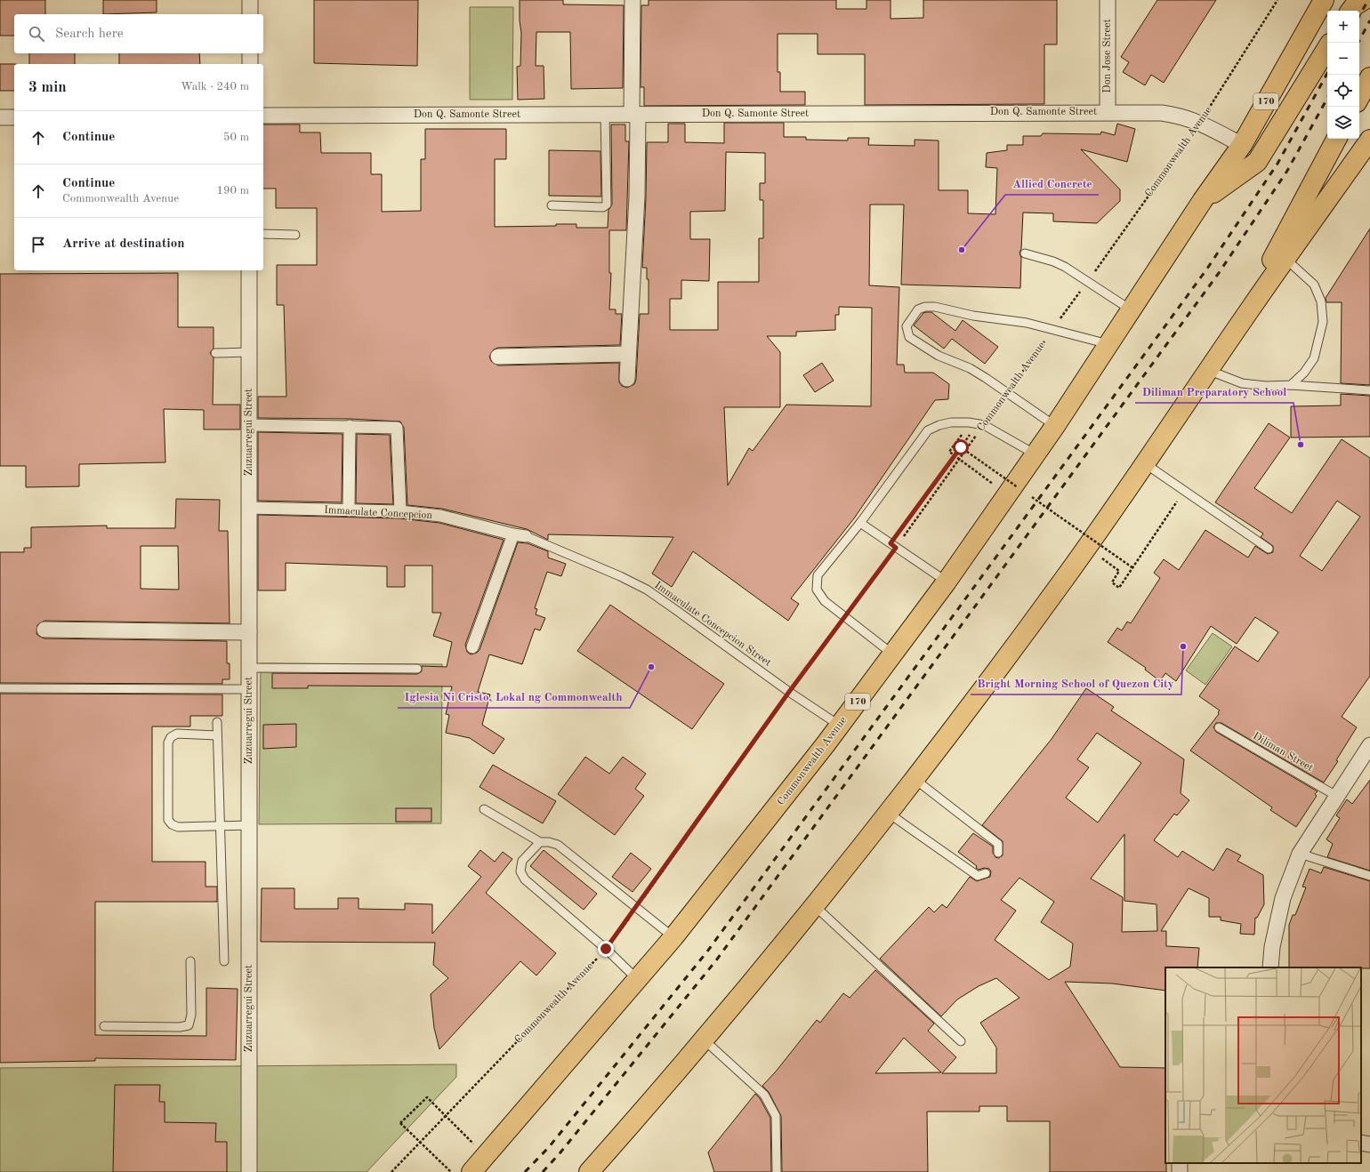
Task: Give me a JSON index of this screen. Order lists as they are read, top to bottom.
{
  "streets": {
    "main road": ["170", "Commonwealth Avenue"],
    "street": [
      "Don Jose Street",
      "Don Q. Samonte Street",
      "Zuzuarregui Street",
      "Immaculate Concepcion"
    ],
    "lane": ["Immaculate Concepcion Street", "Diliman Street"]
  },
  "crossings": [
    ["Don Jose Street", "Don Q. Samonte Street"],
    ["Don Q. Samonte Street", "Commonwealth Avenue"],
    ["Commonwealth Avenue", "Immaculate Concepcion Street"],
    ["Zuzuarregui Street", "Immaculate Concepcion"],
    ["Immaculate Concepcion", "Immaculate Concepcion Street"]
  ],
  "places": [
    "Allied Concrete",
    "Diliman Preparatory School",
    "Bright Morning School of Quezon City",
    "Iglesia Ni Cristo, Lokal ng Commonwealth"
  ],
  "page": {
    "map_buttons": ["+", "−"],
    "search": "Search here",
    "heading": ["3 min", "Walk · 240 m"],
    "list": [
      ["Continue", "50 m"],
      ["Continue", "Commonwealth Avenue", "190 m"],
      "Arrive at destination"
    ]
  }
}
